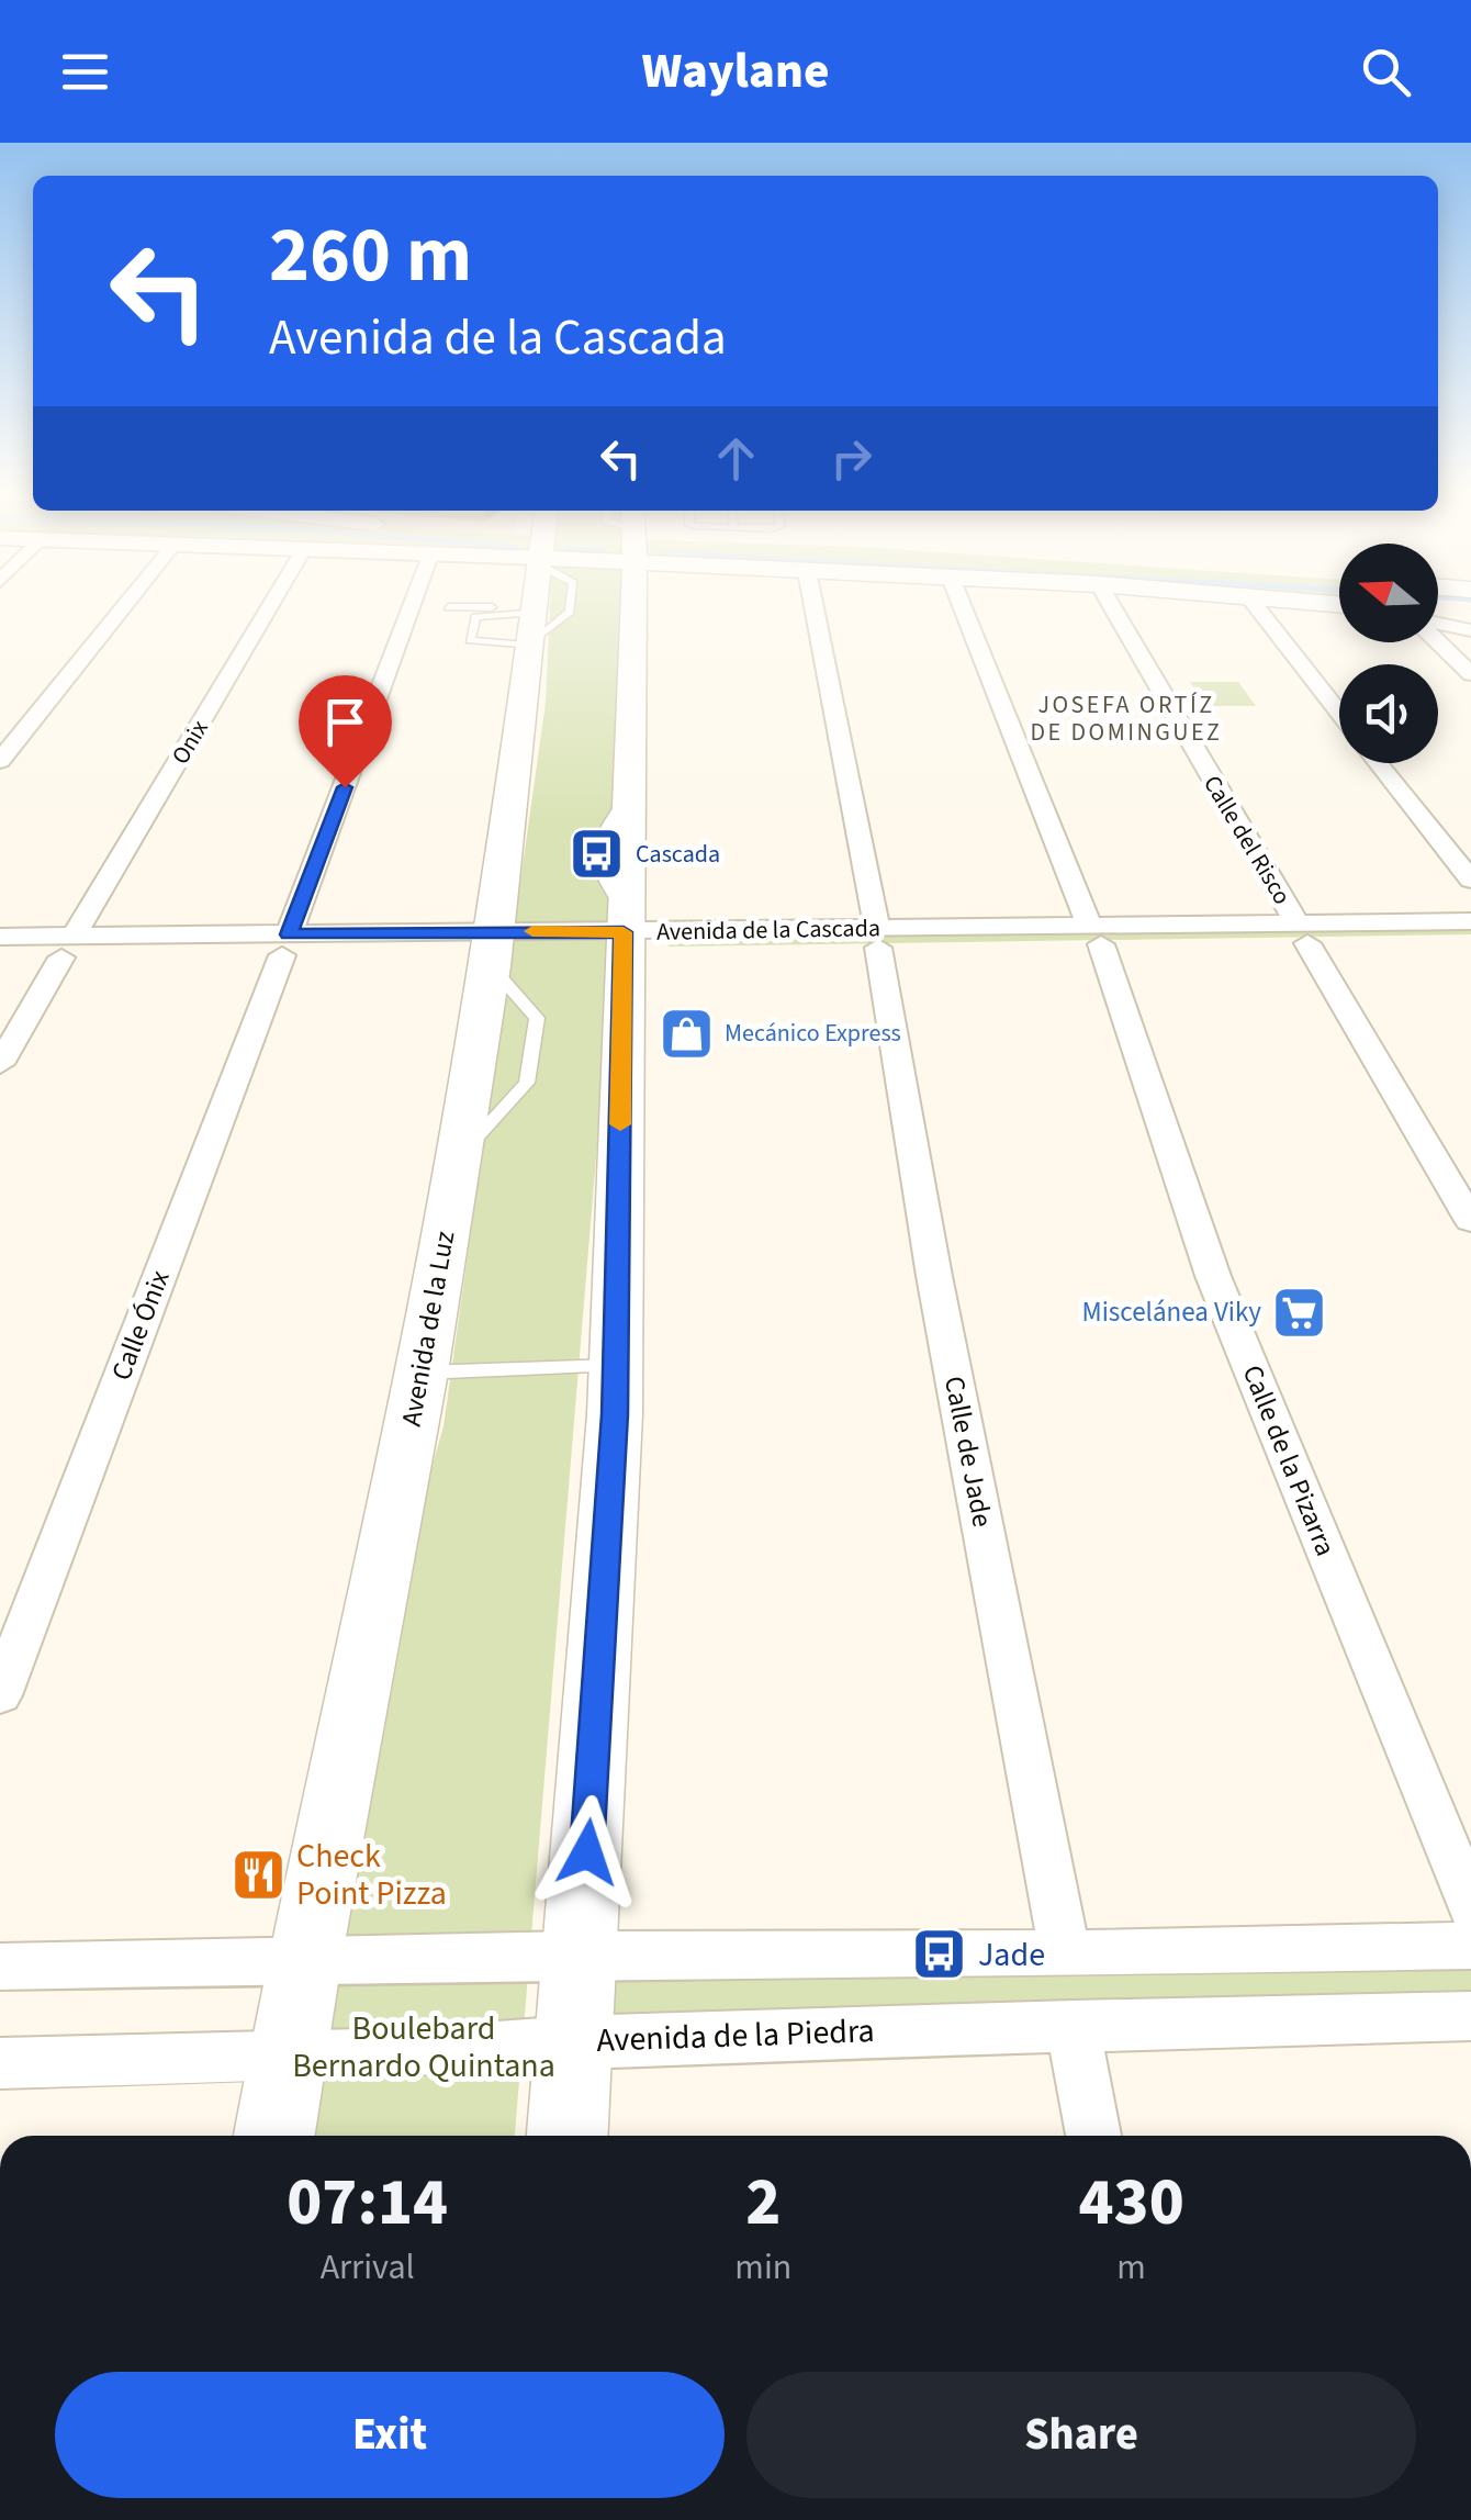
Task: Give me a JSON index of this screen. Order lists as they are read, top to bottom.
{
  "streets": {
    "main road": ["Avenida de la Luz"],
    "street": [
      "Onix",
      "Calle del Risco",
      "Avenida de la Cascada",
      "Calle Ónix",
      "Calle de Jade",
      "Calle de la Pizarra",
      "Avenida de la Piedra"
    ]
  },
  "crossings": [
    ["Onix", "Avenida de la Cascada"],
    ["Calle del Risco", "Avenida de la Cascada"],
    ["Avenida de la Cascada", "Calle Ónix"],
    ["Avenida de la Cascada", "Avenida de la Luz"],
    ["Avenida de la Cascada", "Calle de Jade"],
    ["Avenida de la Cascada", "Calle de la Pizarra"],
    ["Avenida de la Luz", "Avenida de la Piedra"]
  ],
  "districts": ["JOSEFA ORTÍZ DE DOMINGUEZ"],
  "parks": ["Boulebard Bernardo Quintana"],
  "places": {
    "bus stop": ["Cascada", "Jade"],
    "shop": ["Mecánico Express"],
    "supermarket": ["Miscelánea Viky"],
    "restaurant": ["Check Point Pizza"]
  },
  "north": "left",
  "page": {
    "header": "Waylane",
    "turn": ["260 m", "Avenida de la Cascada"],
    "eta": [
      "07:14",
      "Arrival",
      "2",
      "min",
      "430",
      "m"
    ],
    "buttons": ["Exit", "Share"]
  }
}
